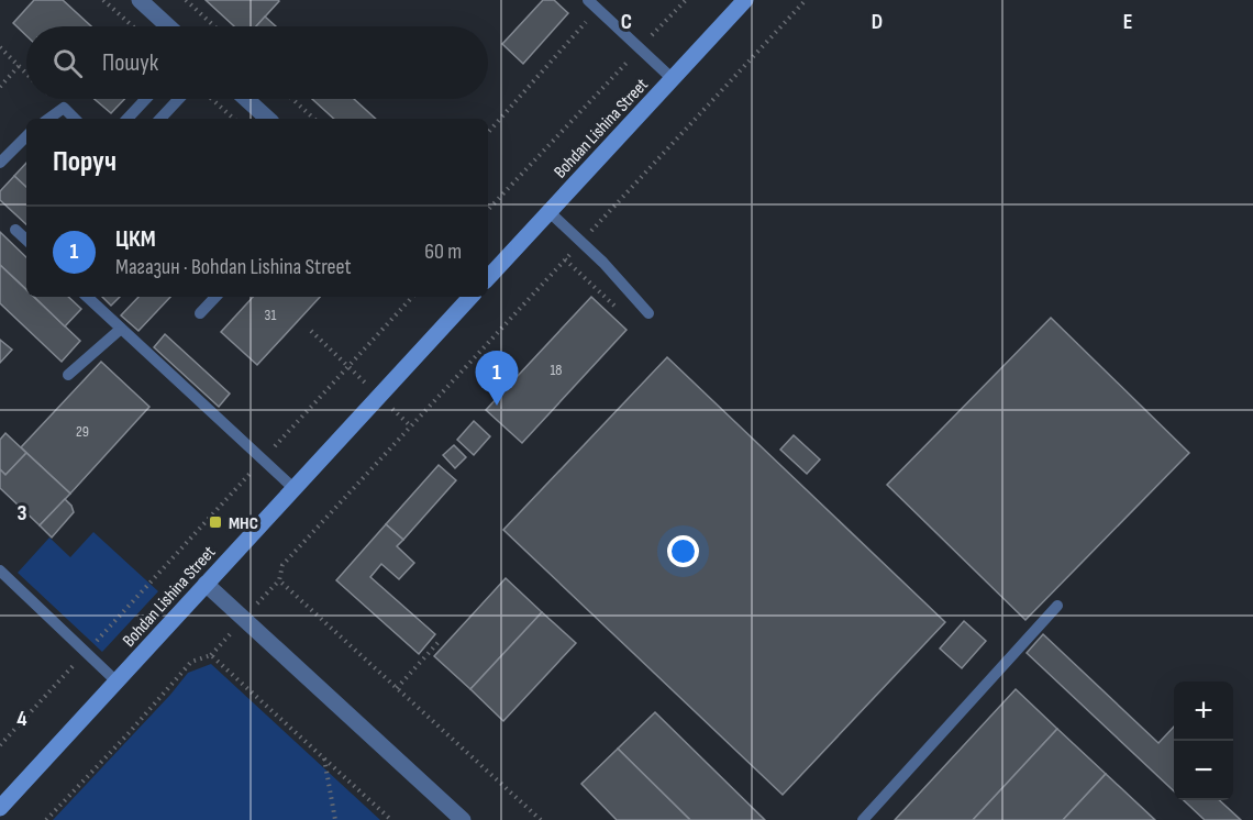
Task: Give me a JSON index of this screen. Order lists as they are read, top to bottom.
{
  "streets": {
    "main road": ["Bohdan Lishina Street"]
  },
  "places": {
    "transit": ["МНС"]
  },
  "house_numbers": ["31", "18", "29"],
  "page": {
    "search": "Пошук",
    "heading": "Поруч",
    "list": [
      {
        "mark": "1",
        "name": "ЦКМ",
        "note": "Магазин · Bohdan Lishina Street",
        "value": "60 m"
      }
    ],
    "pins": "1",
    "map_buttons": ["+", "−"]
  },
  "grid": {
    "columns": ["C", "D", "E"],
    "rows": ["3", "4"]
  }
}
